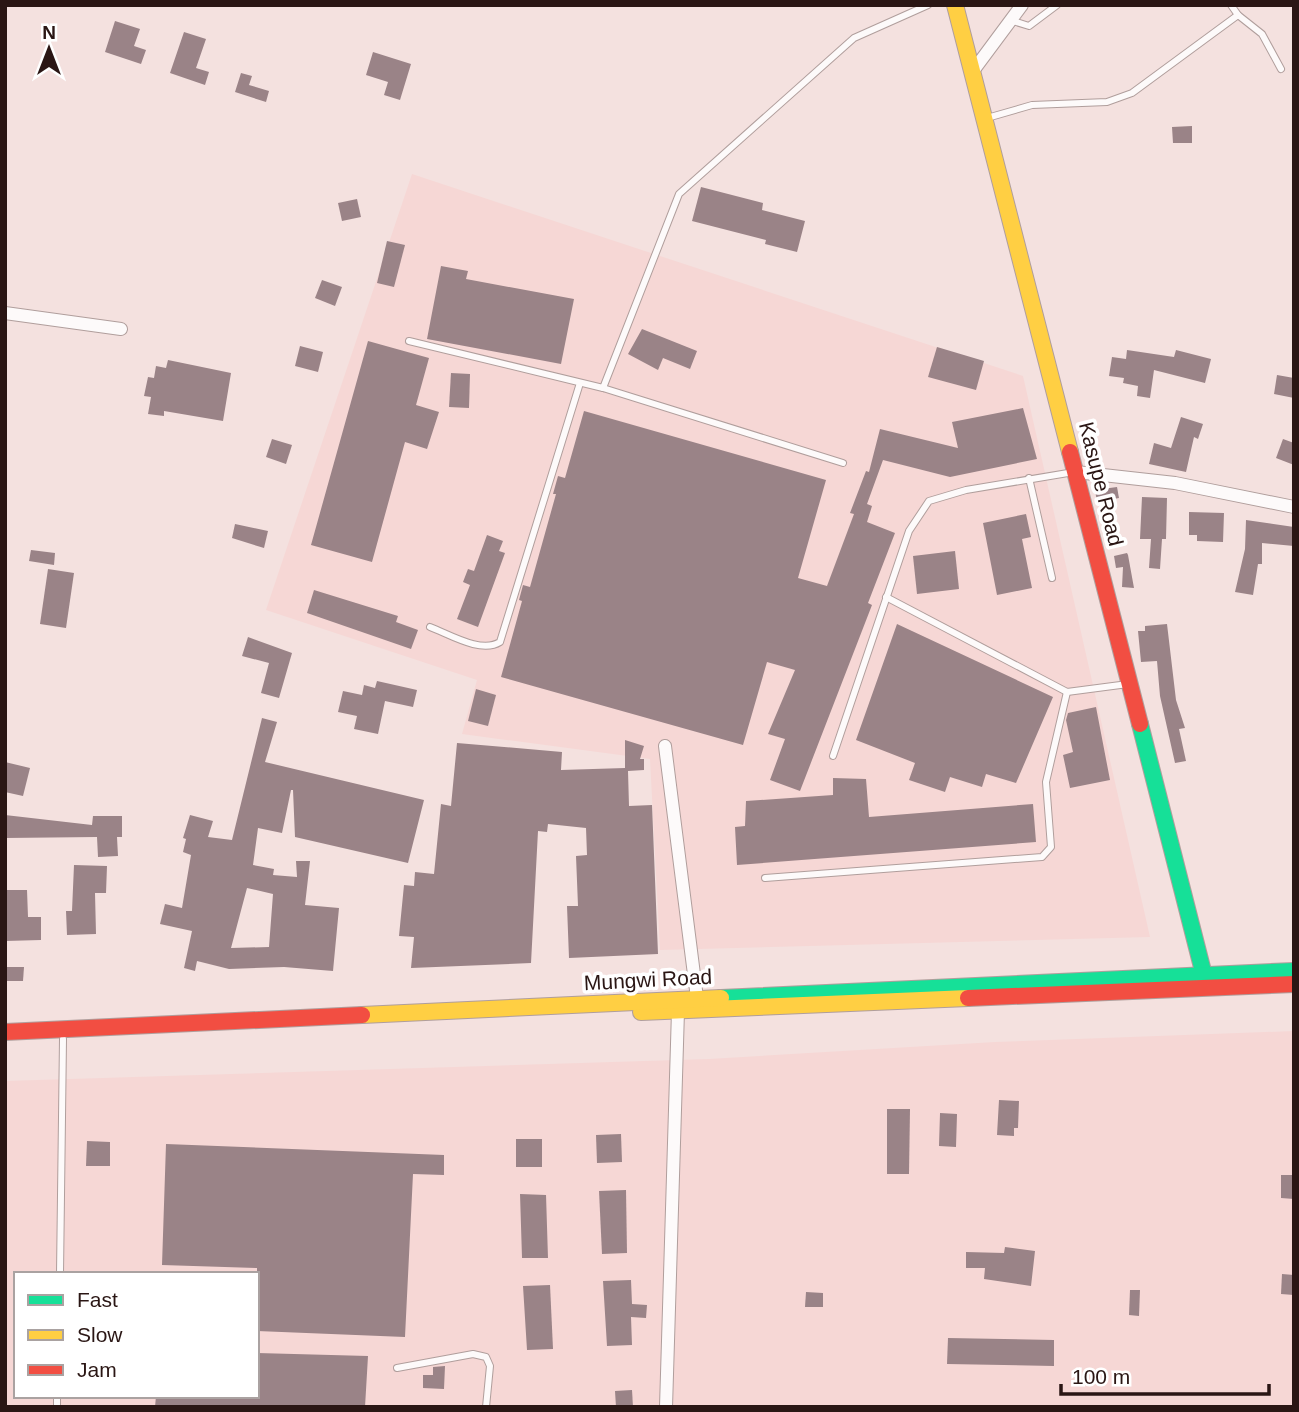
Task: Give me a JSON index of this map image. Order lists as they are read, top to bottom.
{
  "streets": {
    "main road": ["Kasupe Road", "Mungwi Road"]
  },
  "crossings": [
    ["Kasupe Road", "Mungwi Road"]
  ],
  "legend": ["Fast", "Slow", "Jam"],
  "scale_bar": "100 m",
  "north": "top"
}
